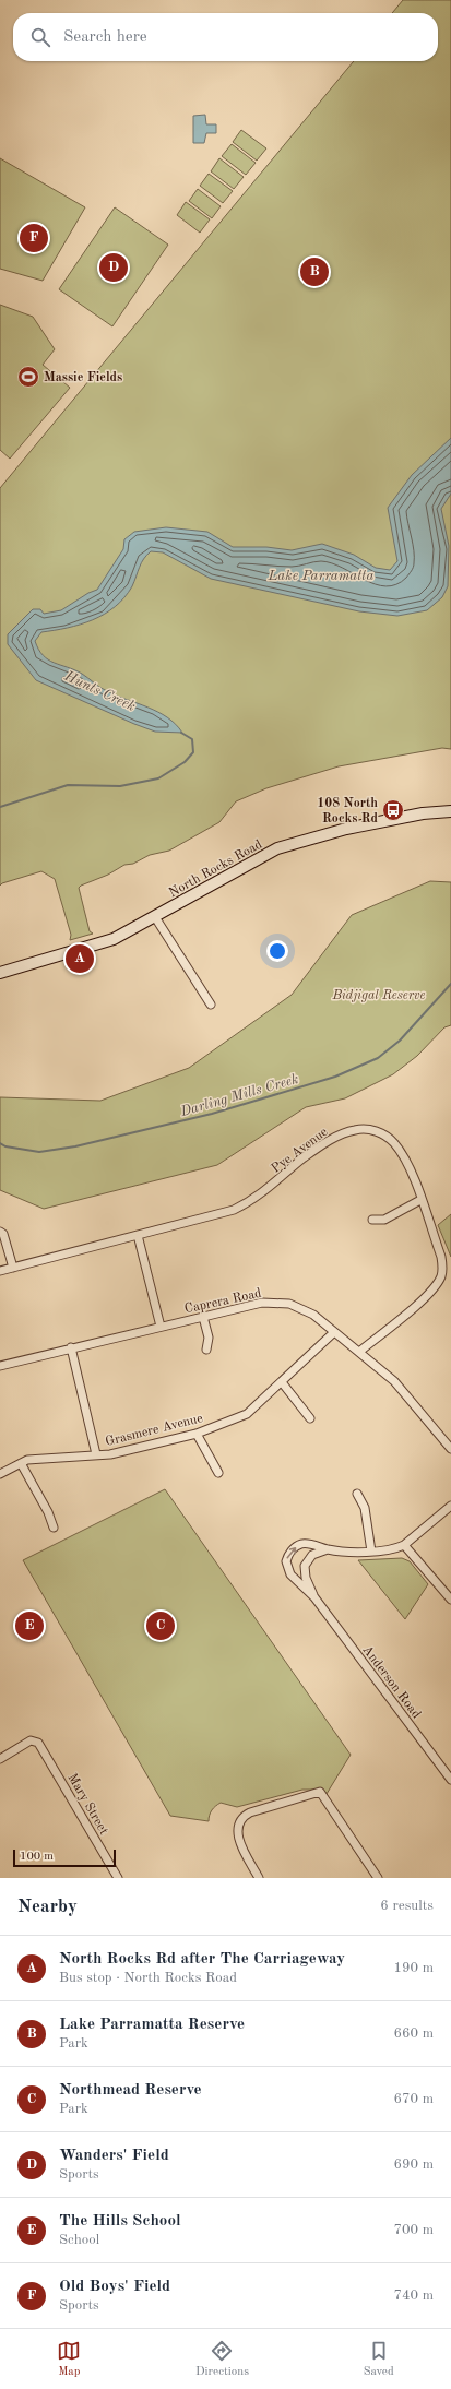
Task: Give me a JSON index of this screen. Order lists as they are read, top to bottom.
{
  "streets": {
    "main road": ["North Rocks Road"],
    "street": [
      "Pye Avenue",
      "Caprera Road",
      "Grasmere Avenue",
      "Anderson Road",
      "Mary Street"
    ]
  },
  "crossings": [
    ["Pye Avenue", "Caprera Road"],
    ["Caprera Road", "Grasmere Avenue"]
  ],
  "water": ["Lake Parramatta", "Hunts Creek", "Darling Mills Creek"],
  "parks": ["Bidjigal Reserve"],
  "places": {
    "sports": ["Massie Fields"],
    "bus stop": ["108 North Rocks Rd"]
  },
  "scale_bar": "100 m",
  "page": {
    "search": "Search here",
    "pins": [
      "F",
      "D",
      "B",
      "A",
      "C",
      "E"
    ],
    "scale": "100 m",
    "heading": ["Nearby", "6 results"],
    "list": [
      {
        "mark": "A",
        "name": "North Rocks Rd after The Carriageway",
        "note": "Bus stop · North Rocks Road",
        "value": "190 m"
      },
      {
        "mark": "B",
        "name": "Lake Parramatta Reserve",
        "note": "Park",
        "value": "660 m"
      },
      {
        "mark": "C",
        "name": "Northmead Reserve",
        "note": "Park",
        "value": "670 m"
      },
      {
        "mark": "D",
        "name": "Wanders' Field",
        "note": "Sports",
        "value": "690 m"
      },
      {
        "mark": "E",
        "name": "The Hills School",
        "note": "School",
        "value": "700 m"
      },
      {
        "mark": "F",
        "name": "Old Boys' Field",
        "note": "Sports",
        "value": "740 m"
      }
    ],
    "nav": ["Map", "Directions", "Saved"]
  }
}
